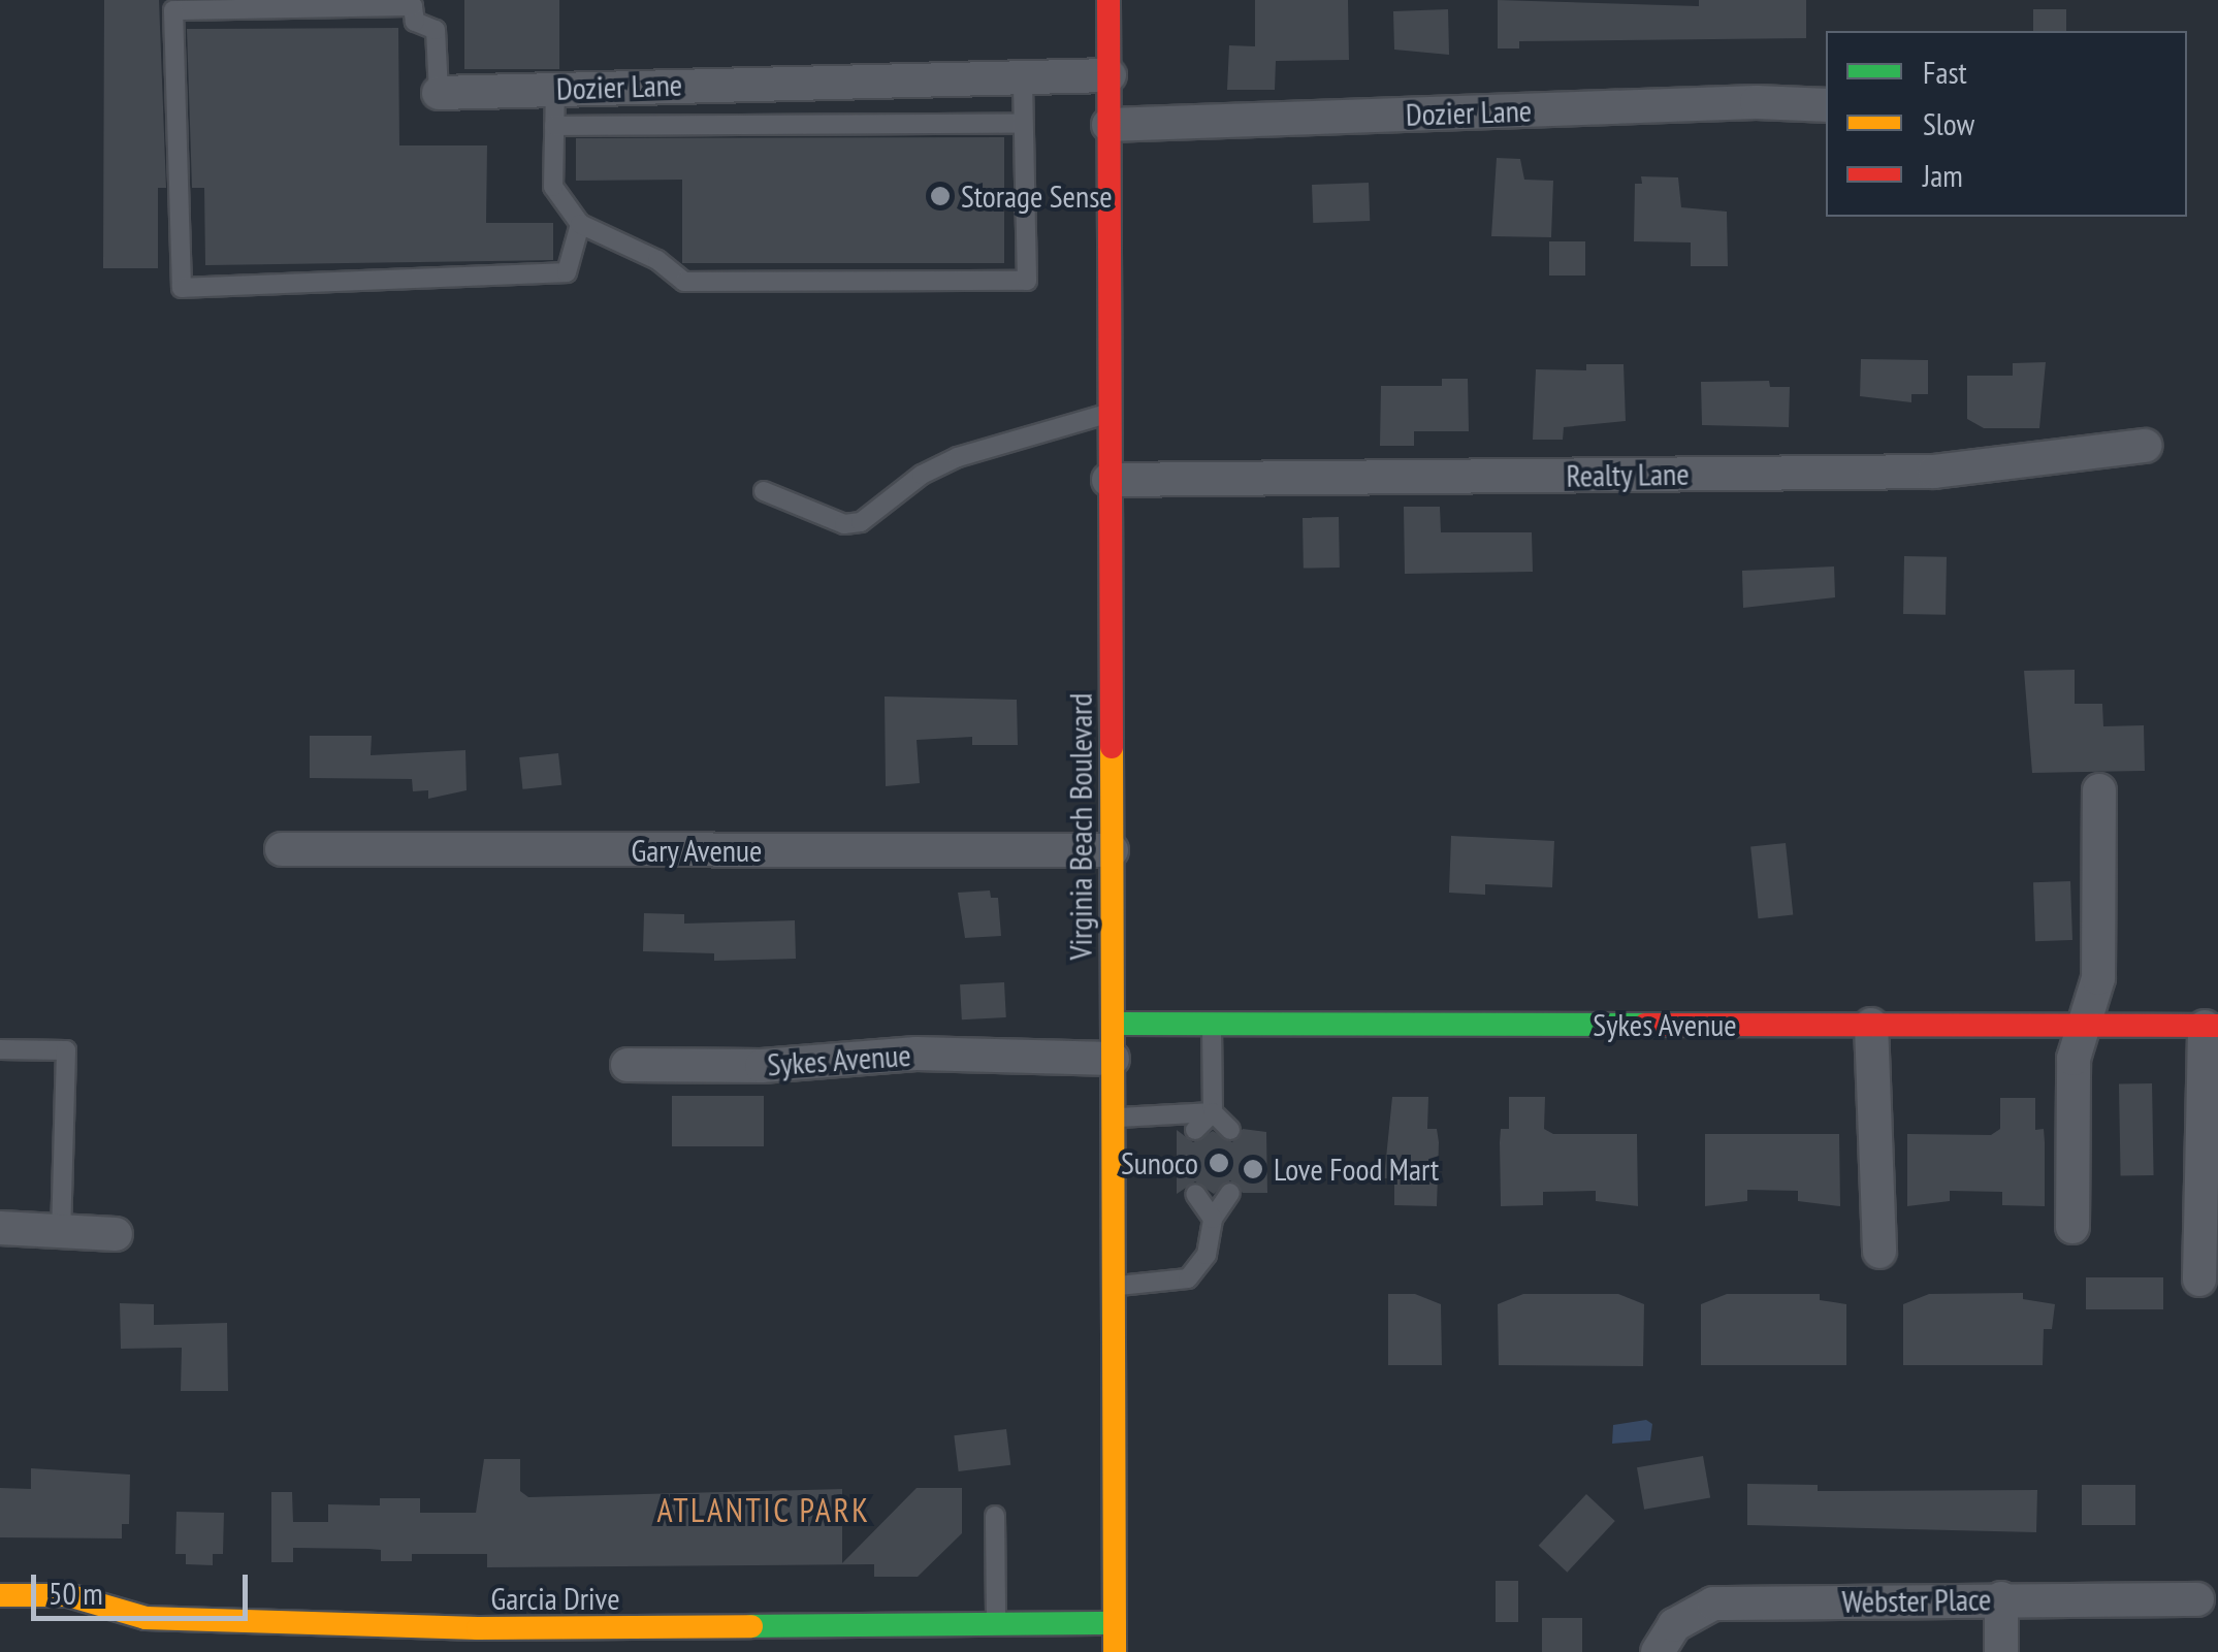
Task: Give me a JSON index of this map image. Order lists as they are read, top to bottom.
{
  "streets": {
    "street": [
      "Dozier Lane",
      "Realty Lane",
      "Virginia Beach Boulevard",
      "Gary Avenue",
      "Sykes Avenue",
      "Garcia Drive",
      "Webster Place"
    ]
  },
  "crossings": [
    ["Dozier Lane", "Virginia Beach Boulevard"],
    ["Realty Lane", "Virginia Beach Boulevard"],
    ["Virginia Beach Boulevard", "Gary Avenue"],
    ["Virginia Beach Boulevard", "Sykes Avenue"],
    ["Virginia Beach Boulevard", "Garcia Drive"]
  ],
  "districts": ["ATLANTIC PARK"],
  "places": ["Storage Sense", "Sunoco", "Love Food Mart"],
  "legend": ["Fast", "Slow", "Jam"],
  "scale_bar": "50 m"
}
